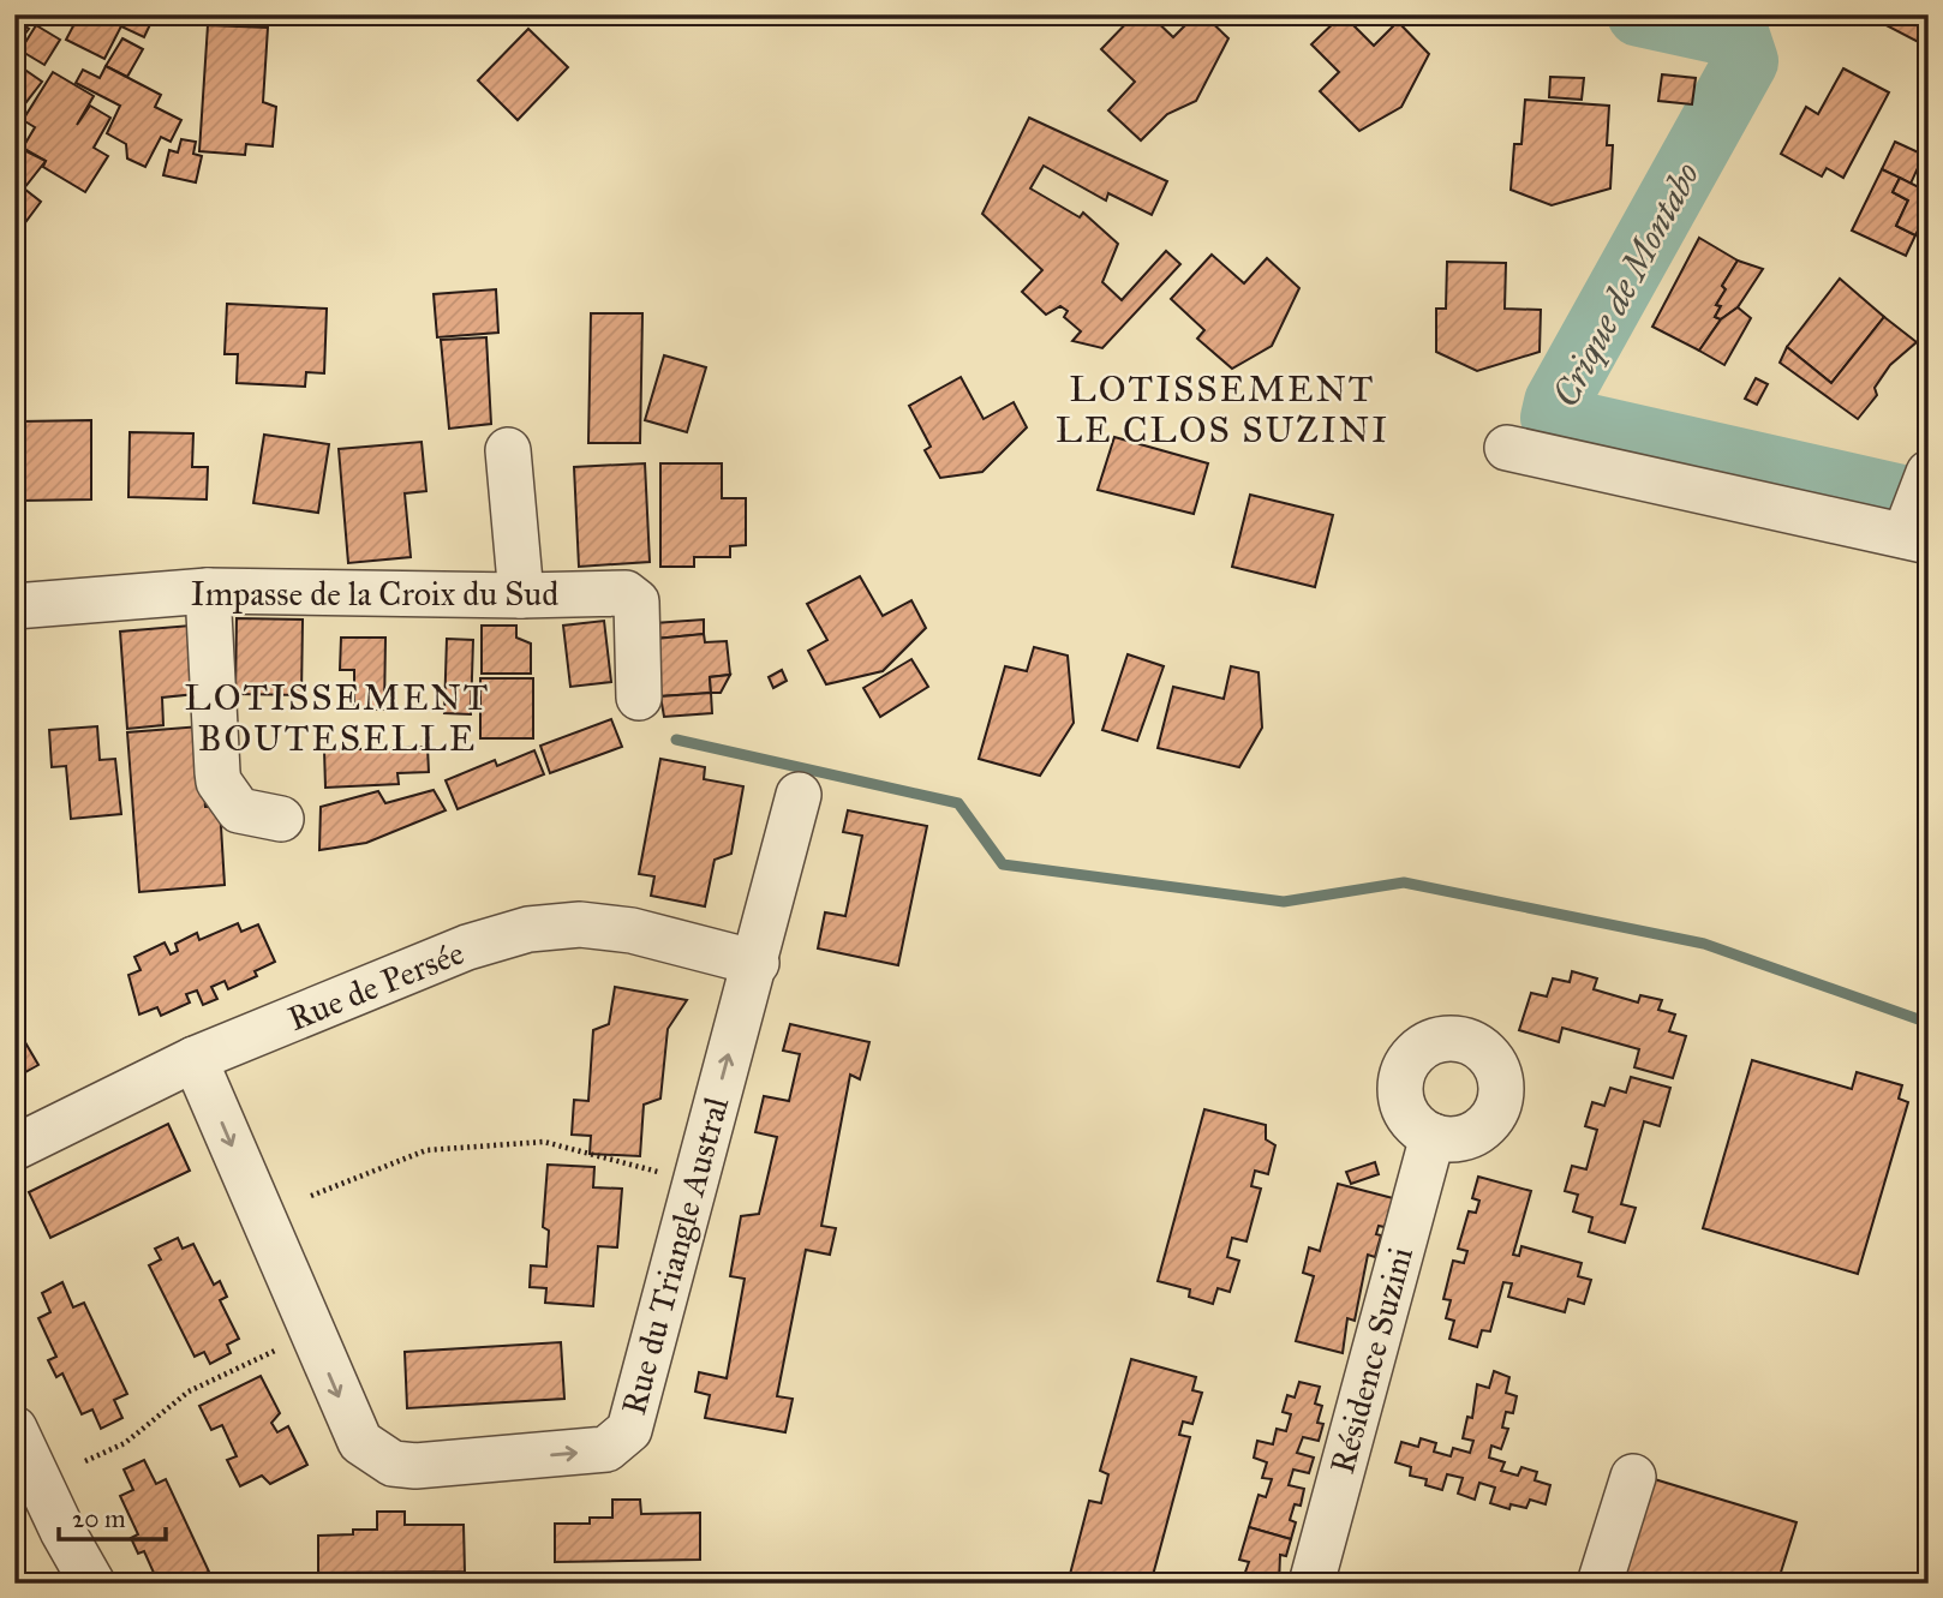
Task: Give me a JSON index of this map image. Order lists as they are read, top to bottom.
{
  "streets": {
    "street": [
      "Impasse de la Croix du Sud",
      "Rue de Persée",
      "Rue du Triangle Austral",
      "Résidence Suzini"
    ]
  },
  "crossings": [
    ["Rue de Persée", "Rue du Triangle Austral"]
  ],
  "districts": ["LOTISSEMENT LE CLOS SUZINI", "LOTISSEMENT BOUTESELLE"],
  "water": ["Crique de Montabo"],
  "scale_bar": "20 m"
}
